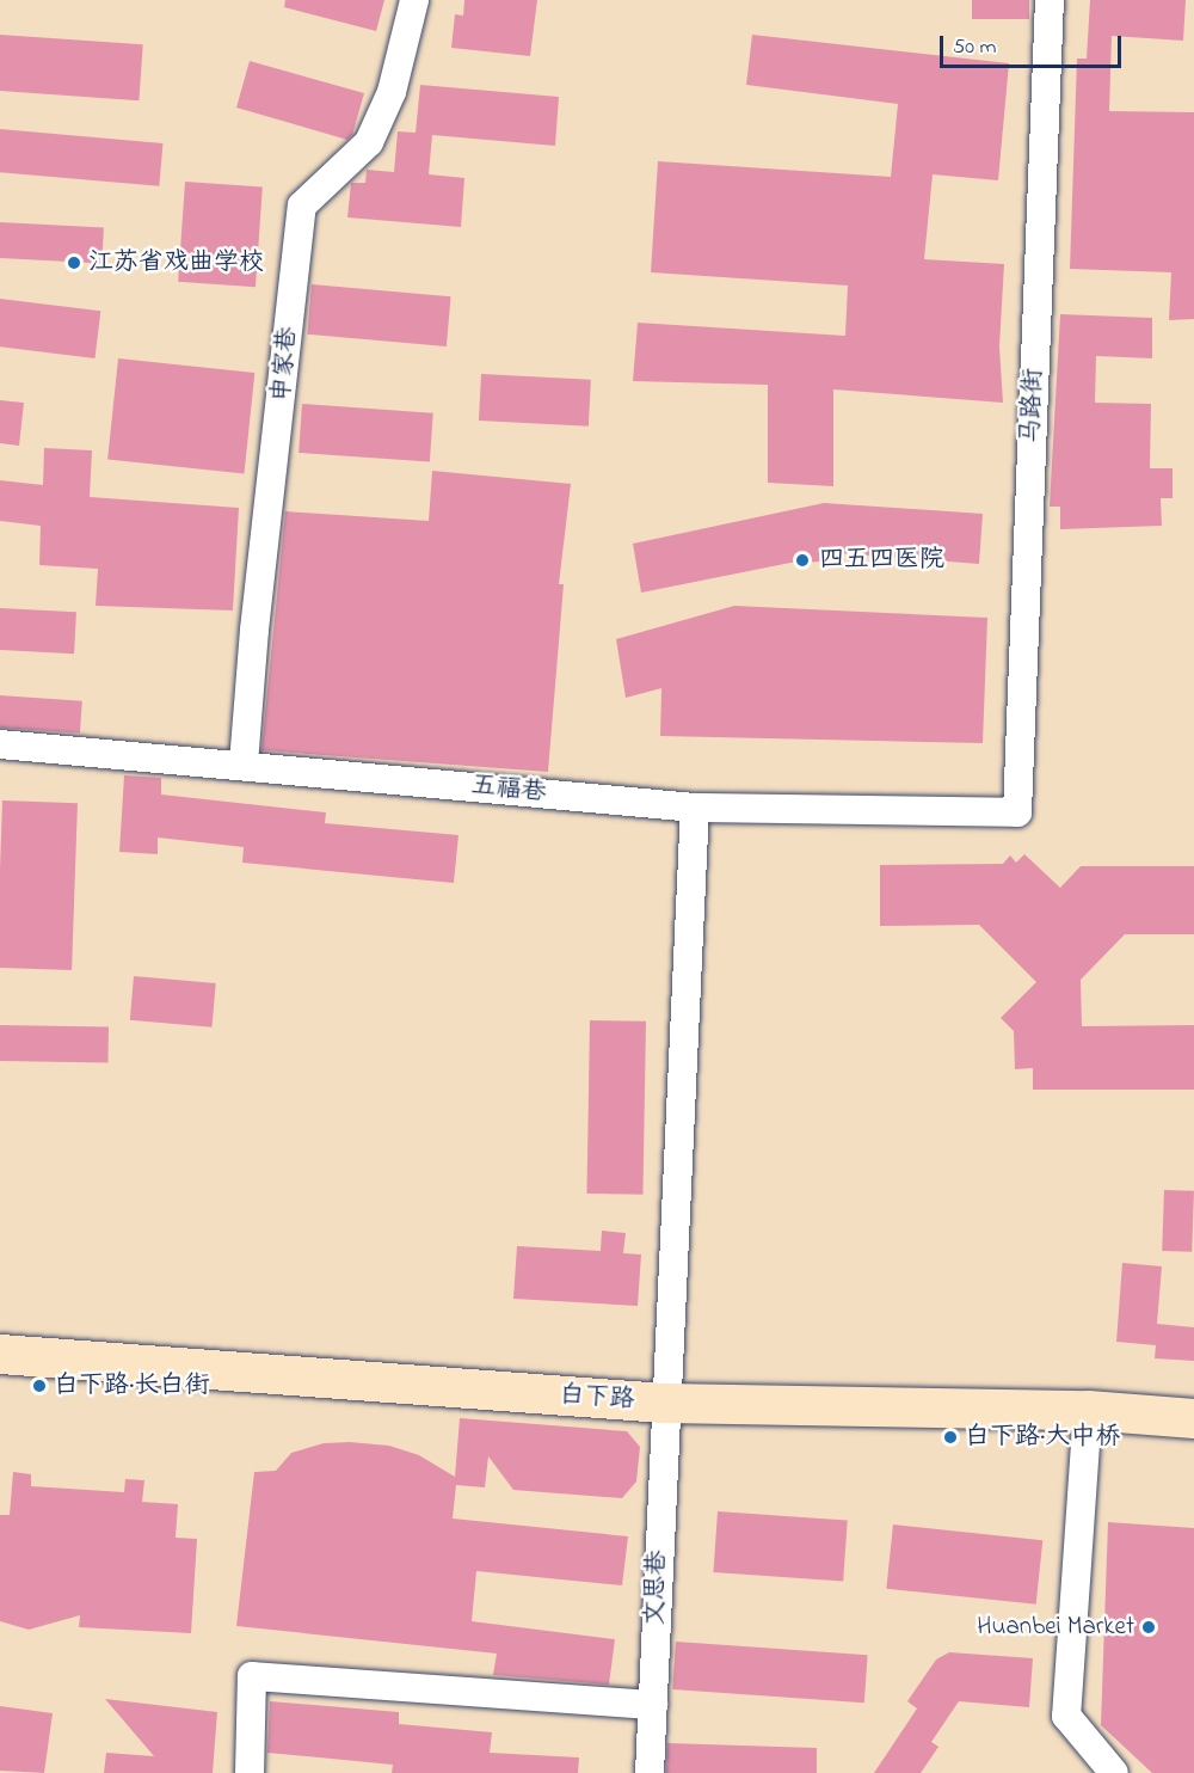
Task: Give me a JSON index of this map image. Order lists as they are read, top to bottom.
{
  "streets": {
    "main road": ["白下路"],
    "street": [
      "申家巷",
      "马路街",
      "五福巷",
      "文思巷"
    ]
  },
  "crossings": [
    ["申家巷", "五福巷"],
    ["马路街", "五福巷"],
    ["五福巷", "文思巷"],
    ["白下路", "文思巷"]
  ],
  "places": [
    "江苏省戏曲学校",
    "四五四医院",
    "白下路·长白街",
    "白下路·大中桥",
    "Huanbei Market"
  ],
  "scale_bar": "50 m"
}
